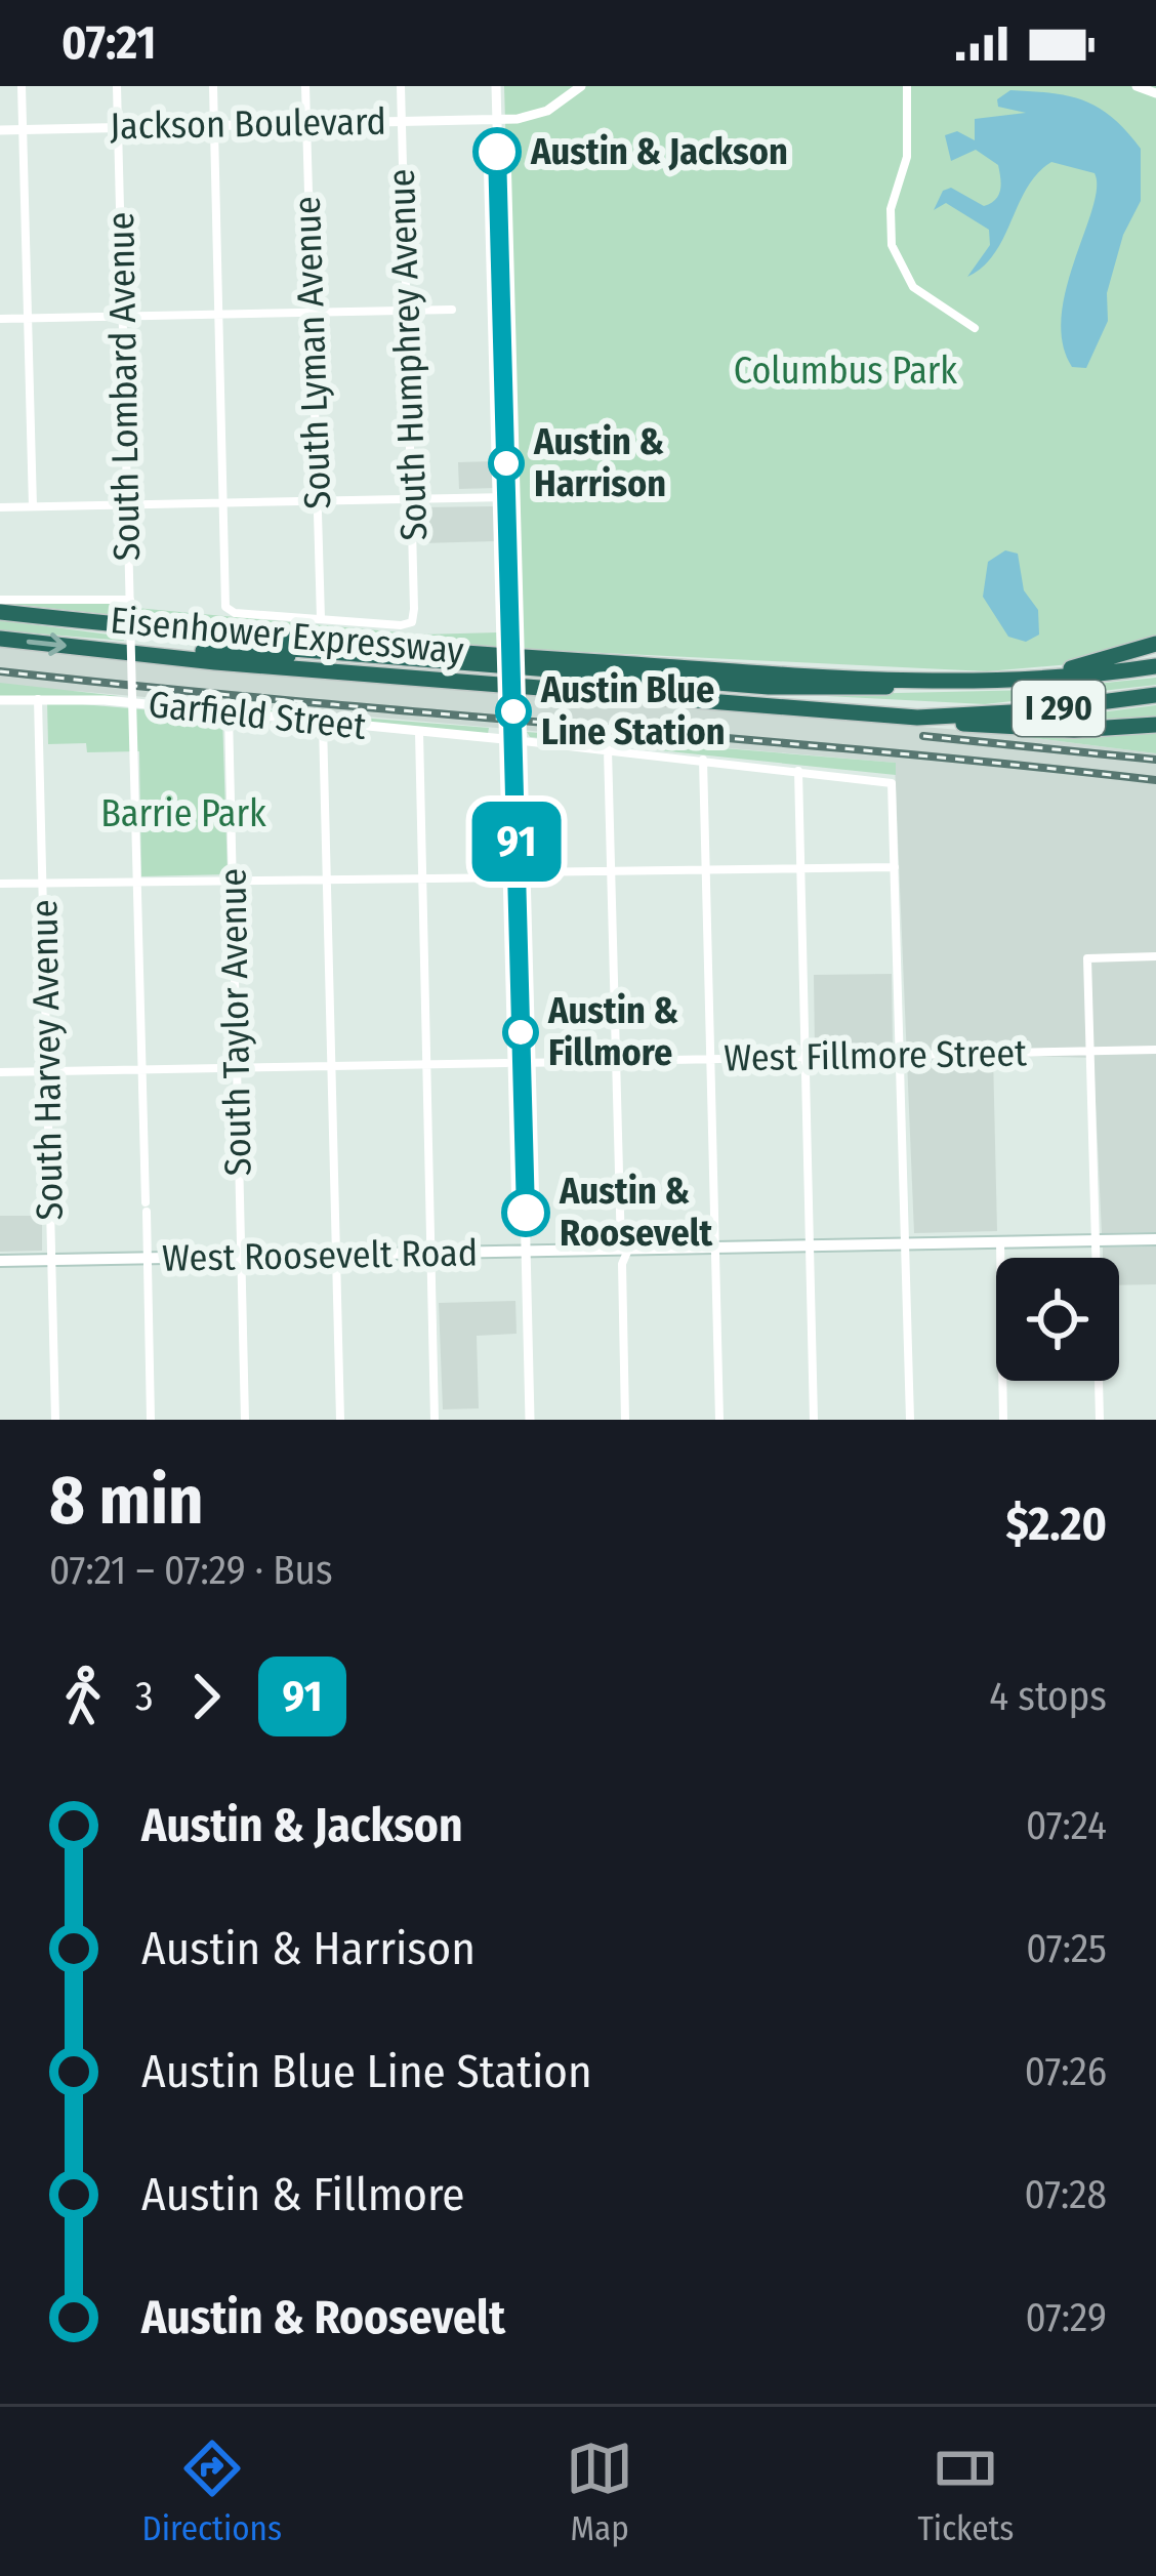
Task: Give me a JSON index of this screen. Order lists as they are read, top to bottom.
{
  "streets": {
    "highway": ["Eisenhower Expressway", "I 290"],
    "main road": ["West Roosevelt Road"],
    "street": [
      "Jackson Boulevard",
      "South Lyman Avenue",
      "South Humphrey Avenue",
      "South Lombard Avenue",
      "Garfield Street",
      "South Taylor Avenue",
      "West Fillmore Street",
      "South Harvey Avenue"
    ]
  },
  "crossings": [
    ["Jackson Boulevard", "South Lyman Avenue"],
    ["Jackson Boulevard", "South Humphrey Avenue"],
    ["Jackson Boulevard", "South Lombard Avenue"],
    ["South Lyman Avenue", "South Humphrey Avenue"],
    ["South Lombard Avenue", "Garfield Street"],
    ["South Lombard Avenue", "West Roosevelt Road"],
    ["Garfield Street", "South Taylor Avenue"],
    ["Garfield Street", "South Harvey Avenue"],
    ["South Taylor Avenue", "West Roosevelt Road"],
    ["South Harvey Avenue", "West Roosevelt Road"]
  ],
  "parks": ["Columbus Park", "Barrie Park"],
  "places": [
    "Austin & Jackson",
    "Austin & Harrison",
    "Austin Blue Line Station",
    "Austin & Fillmore",
    "Austin & Roosevelt"
  ],
  "lines": ["bus line 91"],
  "page": {
    "status": "07:21",
    "on_map": "91",
    "heading": ["8 min", "07:21 – 07:29 · Bus", "$2.20"],
    "legs": ["3", "91", "4 stops"],
    "list": [
      {
        "name": "Austin & Jackson",
        "value": "07:24"
      },
      {
        "name": "Austin & Harrison",
        "value": "07:25"
      },
      {
        "name": "Austin Blue Line Station",
        "value": "07:26"
      },
      {
        "name": "Austin & Fillmore",
        "value": "07:28"
      },
      {
        "name": "Austin & Roosevelt",
        "value": "07:29"
      }
    ],
    "tabs": ["Directions", "Map", "Tickets"]
  }
}
